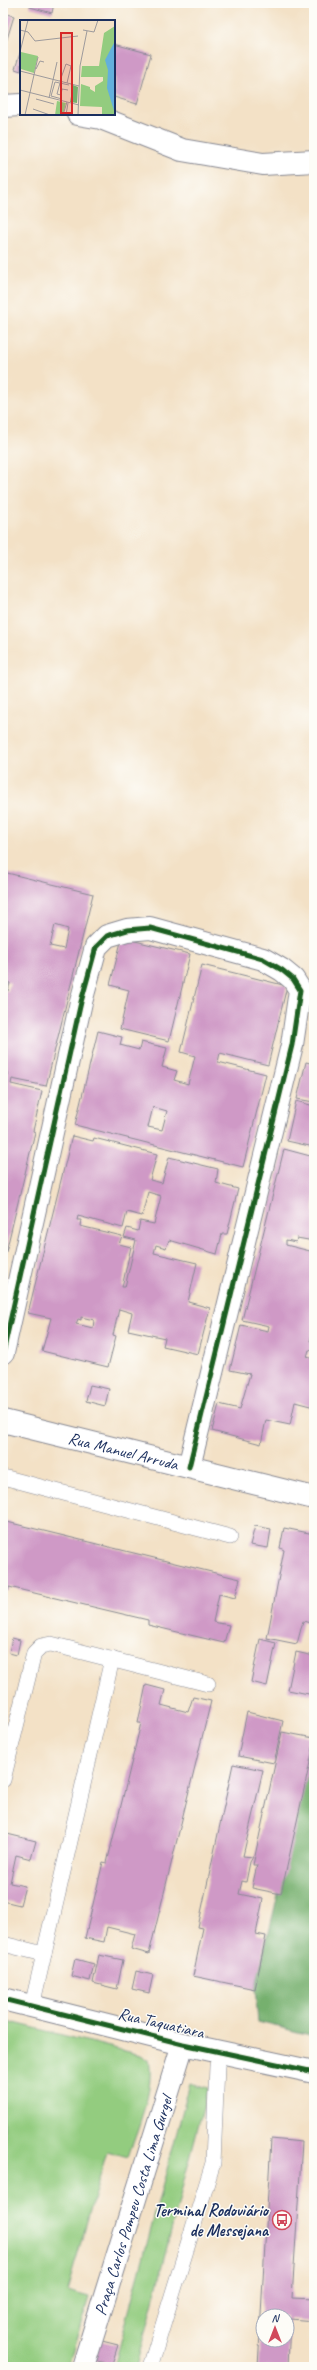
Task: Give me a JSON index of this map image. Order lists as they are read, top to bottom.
{
  "streets": {
    "street": ["Rua Manuel Arruda", "Rua Taquatiara", "Praça Carlos Pompeu Costa Lima Gurgel"]
  },
  "crossings": [
    ["Rua Taquatiara", "Praça Carlos Pompeu Costa Lima Gurgel"]
  ],
  "places": {
    "bus stop": ["Terminal Rodoviário de Messejana"]
  },
  "north": "top"
}
